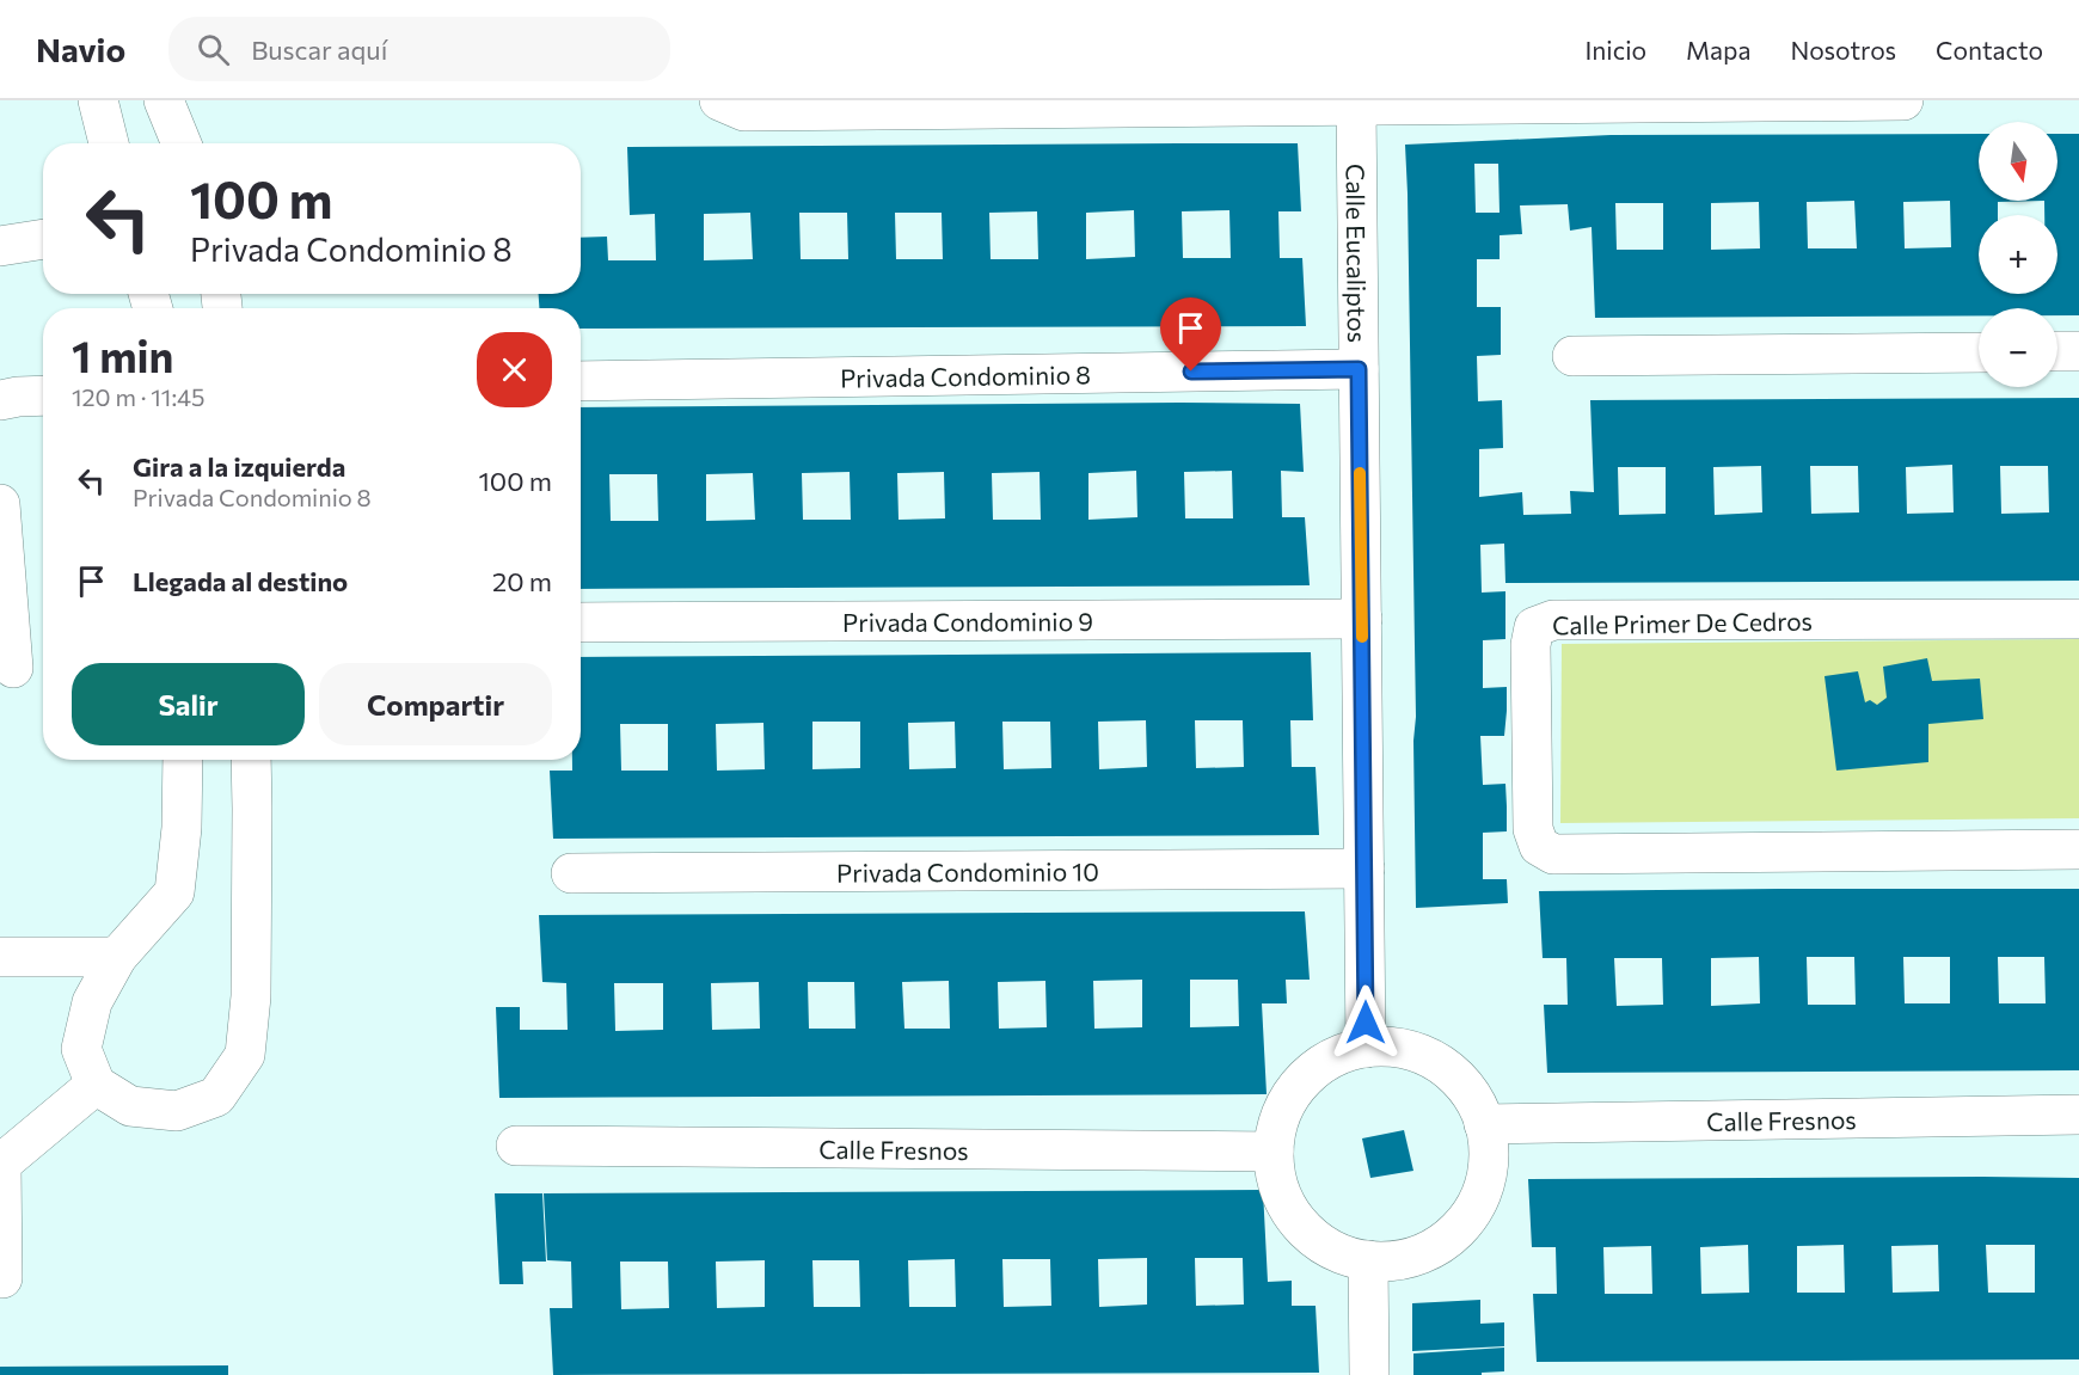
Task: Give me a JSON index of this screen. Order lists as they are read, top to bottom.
{
  "streets": {
    "street": [
      "Calle Eucaliptos",
      "Privada Condominio 8",
      "Privada Condominio 9",
      "Calle Primer De Cedros",
      "Privada Condominio 10",
      "Calle Fresnos"
    ]
  },
  "crossings": [
    ["Calle Eucaliptos", "Privada Condominio 8"],
    ["Calle Eucaliptos", "Privada Condominio 9"],
    ["Calle Eucaliptos", "Privada Condominio 10"],
    ["Calle Eucaliptos", "Calle Fresnos"]
  ],
  "north": "bottom",
  "page": {
    "header": "Navio",
    "search": "Buscar aquí",
    "nav": [
      "Inicio",
      "Mapa",
      "Nosotros",
      "Contacto"
    ],
    "map_buttons": ["+", "−"],
    "turn": ["100 m", "Privada Condominio 8"],
    "heading": ["1 min", "120 m · 11:45"],
    "list": [
      {
        "name": "Gira a la izquierda",
        "note": "Privada Condominio 8",
        "value": "100 m"
      },
      {
        "name": "Llegada al destino",
        "value": "20 m"
      }
    ],
    "buttons": ["Salir", "Compartir"]
  }
}
